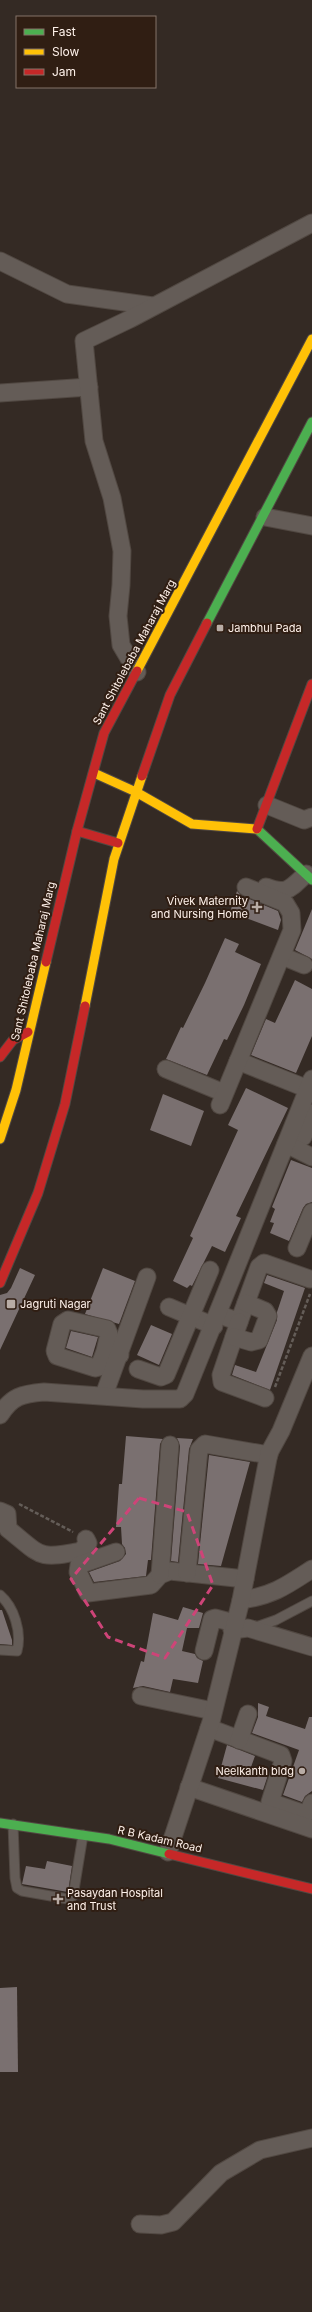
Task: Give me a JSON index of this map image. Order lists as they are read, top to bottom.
{
  "streets": {
    "main road": ["Sant Shitolebaba Maharaj Marg", "R B Kadam Road"]
  },
  "places": {
    "transit": ["Jambhul Pada", "Jagruti Nagar"],
    "health": ["Vivek Maternity and Nursing Home", "Pasaydan Hospital and Trust"],
    "other": ["Neelkanth bldg"]
  },
  "legend": ["Fast", "Slow", "Jam"]
}
